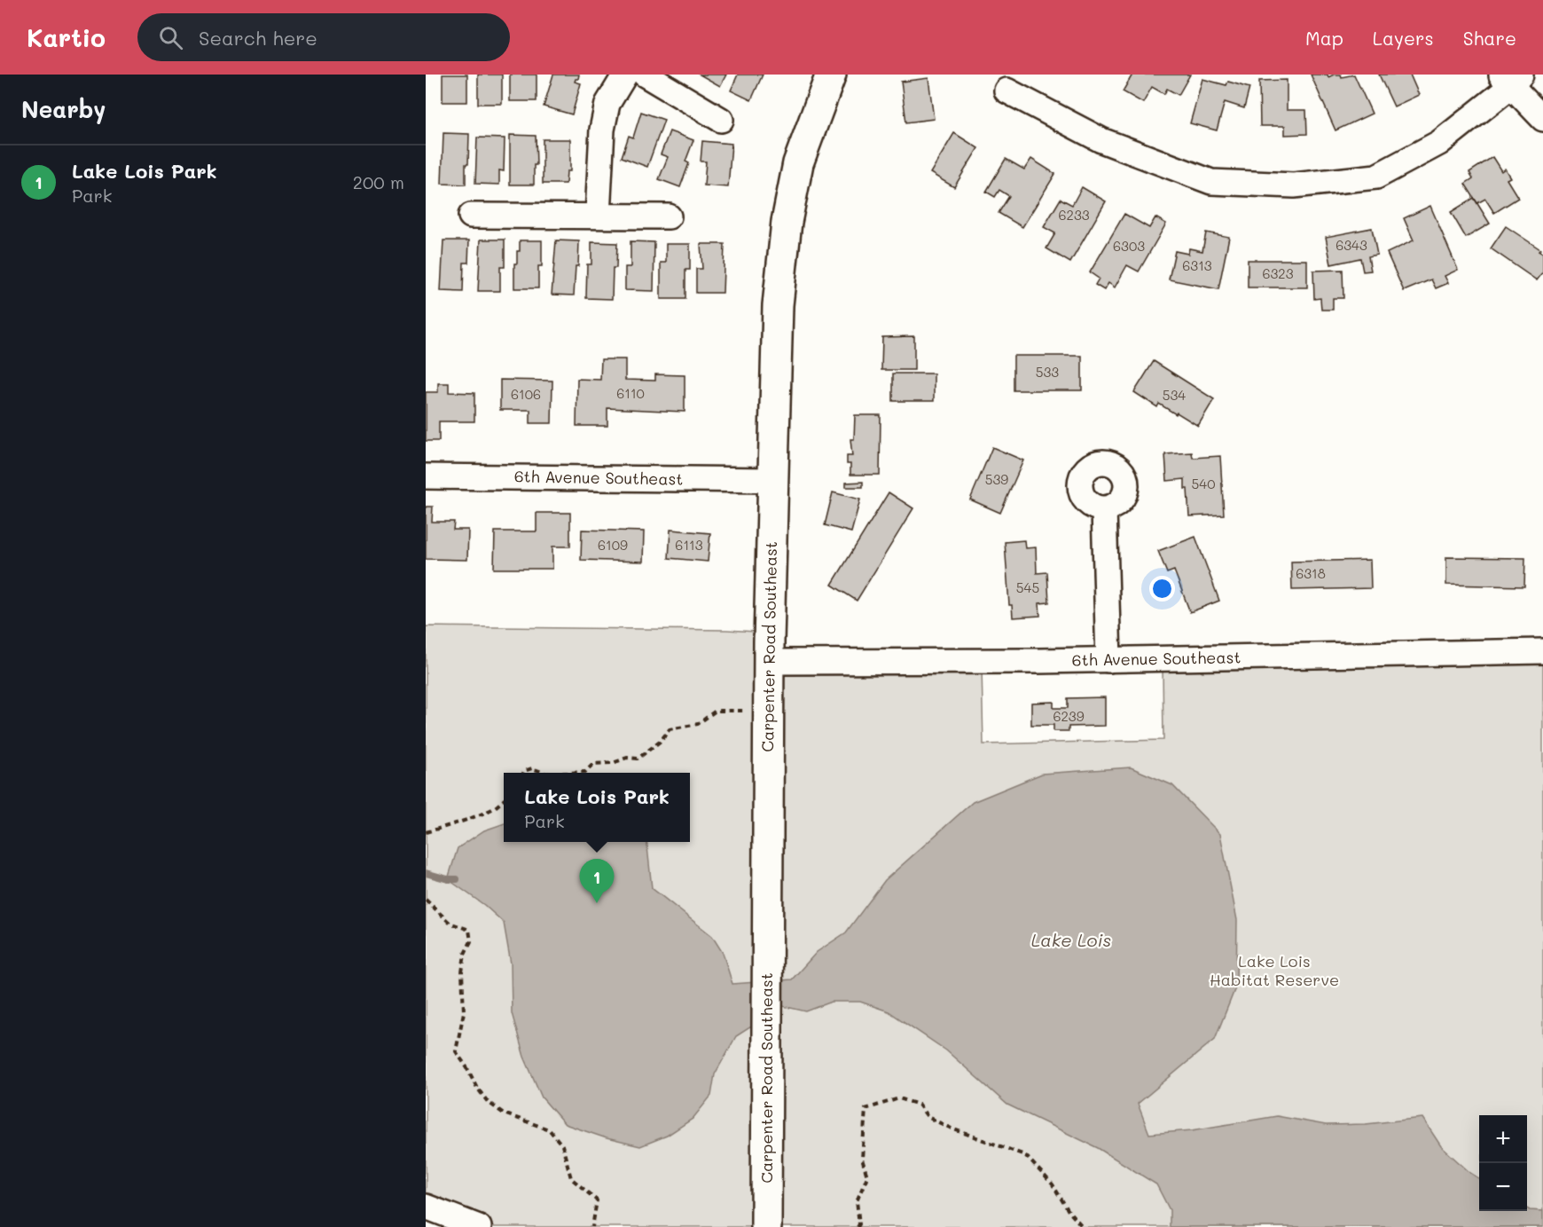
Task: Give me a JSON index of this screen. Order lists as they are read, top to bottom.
{
  "streets": {
    "main road": ["Carpenter Road Southeast"],
    "street": ["6th Avenue Southeast"]
  },
  "crossings": [
    ["6th Avenue Southeast", "Carpenter Road Southeast"]
  ],
  "water": ["Lake Lois"],
  "parks": ["Lake Lois Habitat Reserve"],
  "house_numbers": [
    "6233",
    "6343",
    "6303",
    "6313",
    "6323",
    "533",
    "6110",
    "6106",
    "534",
    "539",
    "540",
    "6109",
    "6113",
    "6318",
    "545",
    "6239"
  ],
  "page": {
    "header": "Kartio",
    "search": "Search here",
    "nav": ["Map", "Layers", "Share"],
    "heading": "Nearby",
    "list": [
      {
        "mark": "1",
        "name": "Lake Lois Park",
        "note": "Park",
        "value": "200 m"
      }
    ],
    "popup": ["Lake Lois Park", "Park"],
    "pins": "1",
    "map_buttons": ["+", "−"]
  }
}
